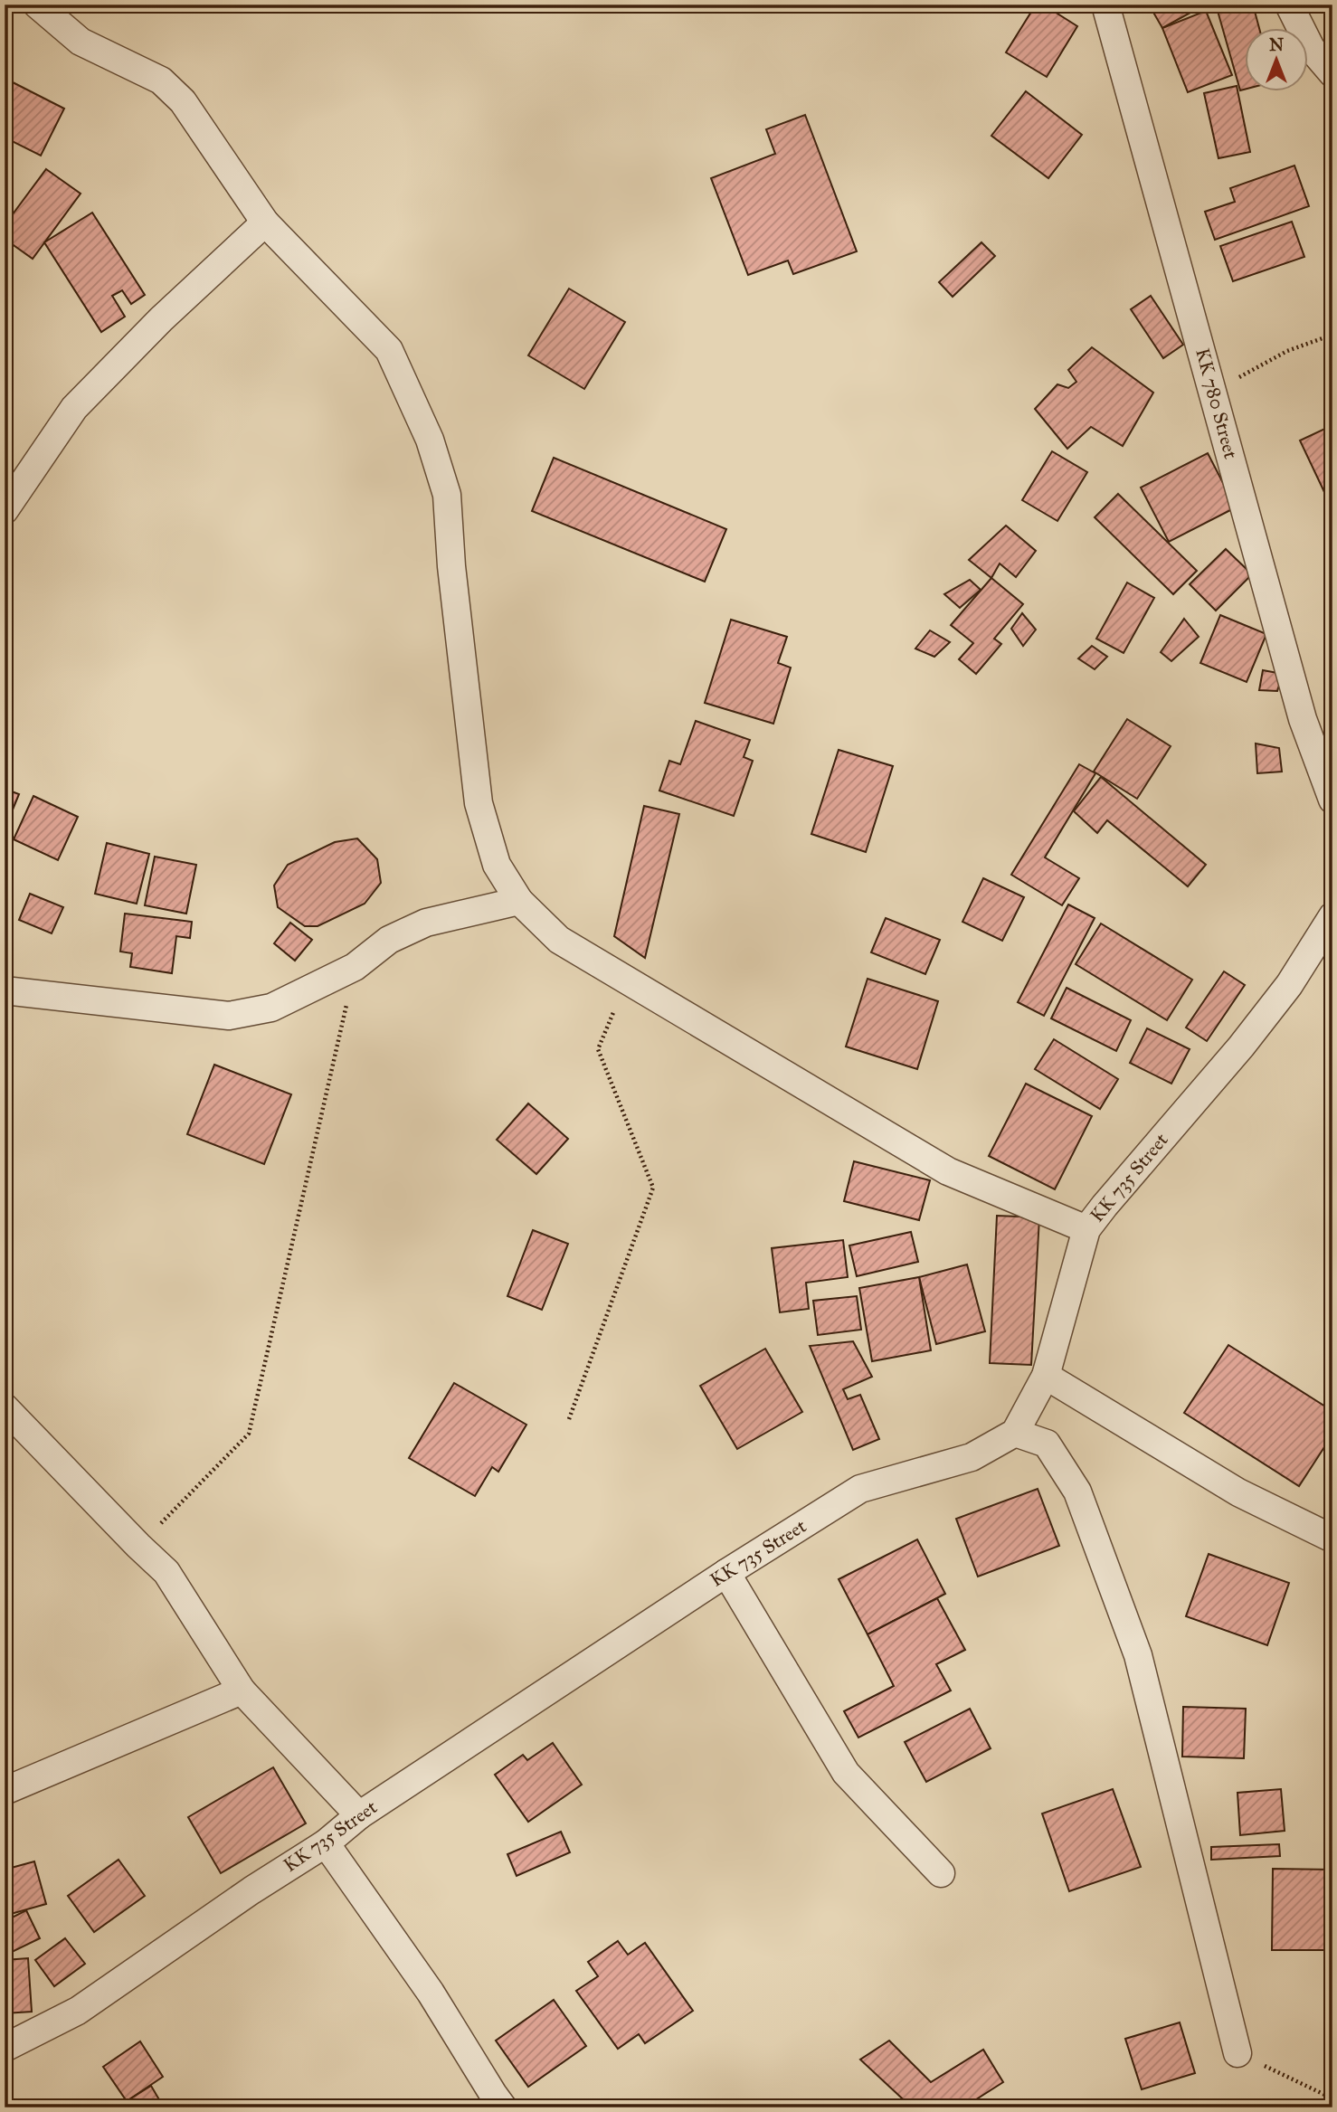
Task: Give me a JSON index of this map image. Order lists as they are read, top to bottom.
{
  "streets": {
    "street": ["KK 780 Street", "KK 735 Street"]
  },
  "north": "top"
}
